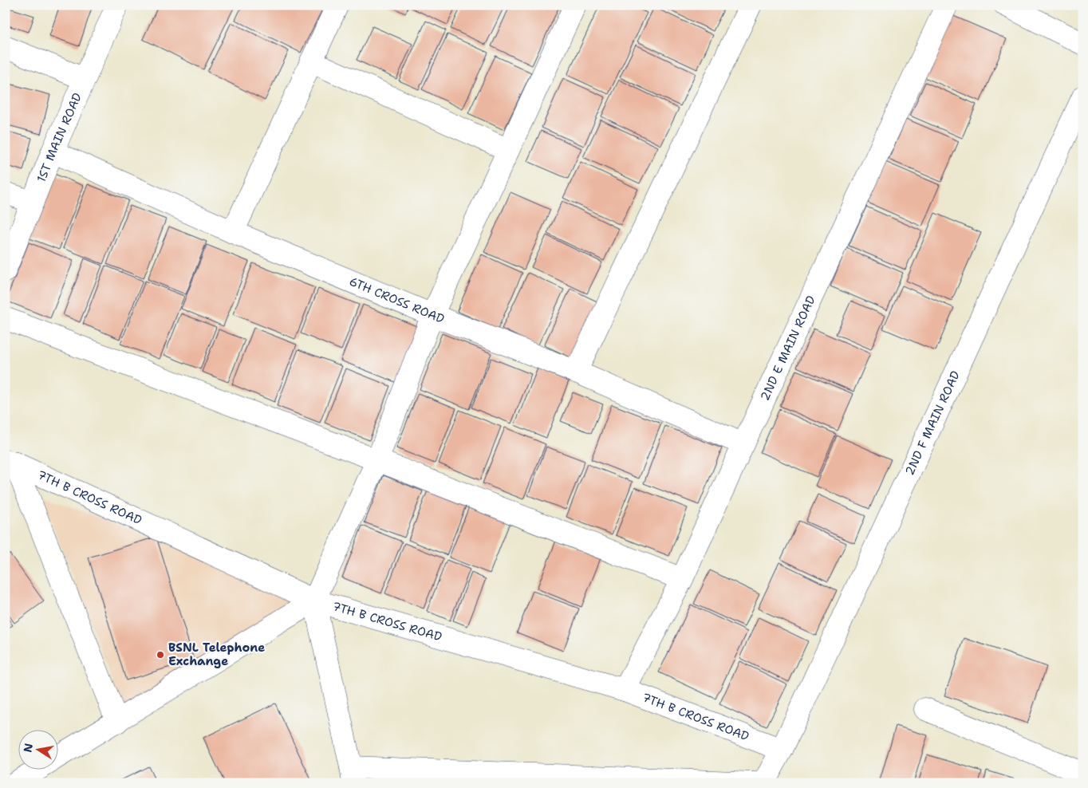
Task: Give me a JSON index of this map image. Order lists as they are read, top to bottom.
{
  "streets": {
    "street": [
      "1ST MAIN ROAD",
      "6TH CROSS ROAD",
      "2ND E MAIN ROAD",
      "2ND F MAIN ROAD",
      "7TH B CROSS ROAD"
    ]
  },
  "crossings": [
    ["1ST MAIN ROAD", "6TH CROSS ROAD"],
    ["6TH CROSS ROAD", "2ND E MAIN ROAD"],
    ["2ND E MAIN ROAD", "7TH B CROSS ROAD"],
    ["2ND F MAIN ROAD", "7TH B CROSS ROAD"]
  ],
  "places": ["BSNL Telephone Exchange"],
  "north": "left"
}
